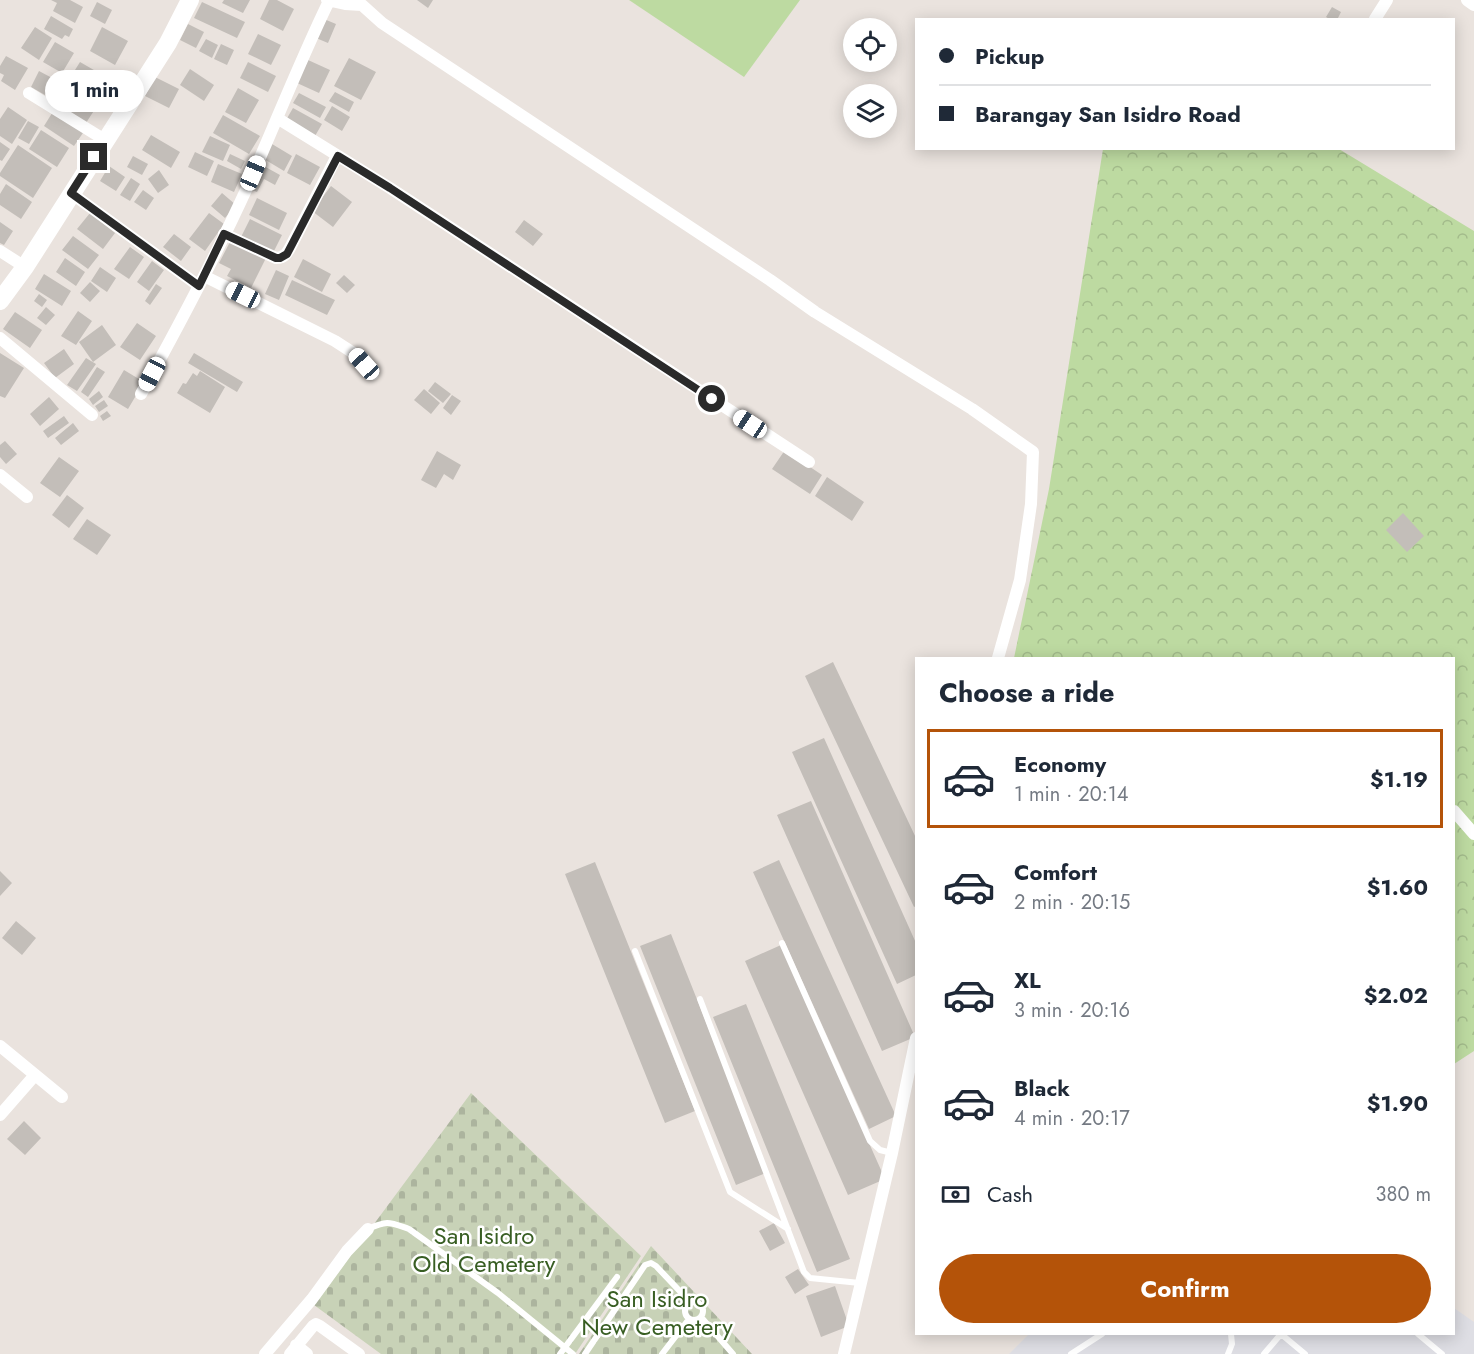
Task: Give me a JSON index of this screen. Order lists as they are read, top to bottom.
{
  "parks": ["San Isidro Old Cemetery", "San Isidro New Cemetery"],
  "page": {
    "banner": ["Pickup", "Barangay San Isidro Road"],
    "bubble": "1 min",
    "heading": "Choose a ride",
    "list": [
      {
        "name": "Economy",
        "note": "1 min · 20:14",
        "value": "$1.19"
      },
      {
        "name": "Comfort",
        "note": "2 min · 20:15",
        "value": "$1.60"
      },
      {
        "name": "XL",
        "note": "3 min · 20:16",
        "value": "$2.02"
      },
      {
        "name": "Black",
        "note": "4 min · 20:17",
        "value": "$1.90"
      }
    ],
    "pay": ["Cash", "380 m"],
    "buttons": "Confirm"
  }
}
